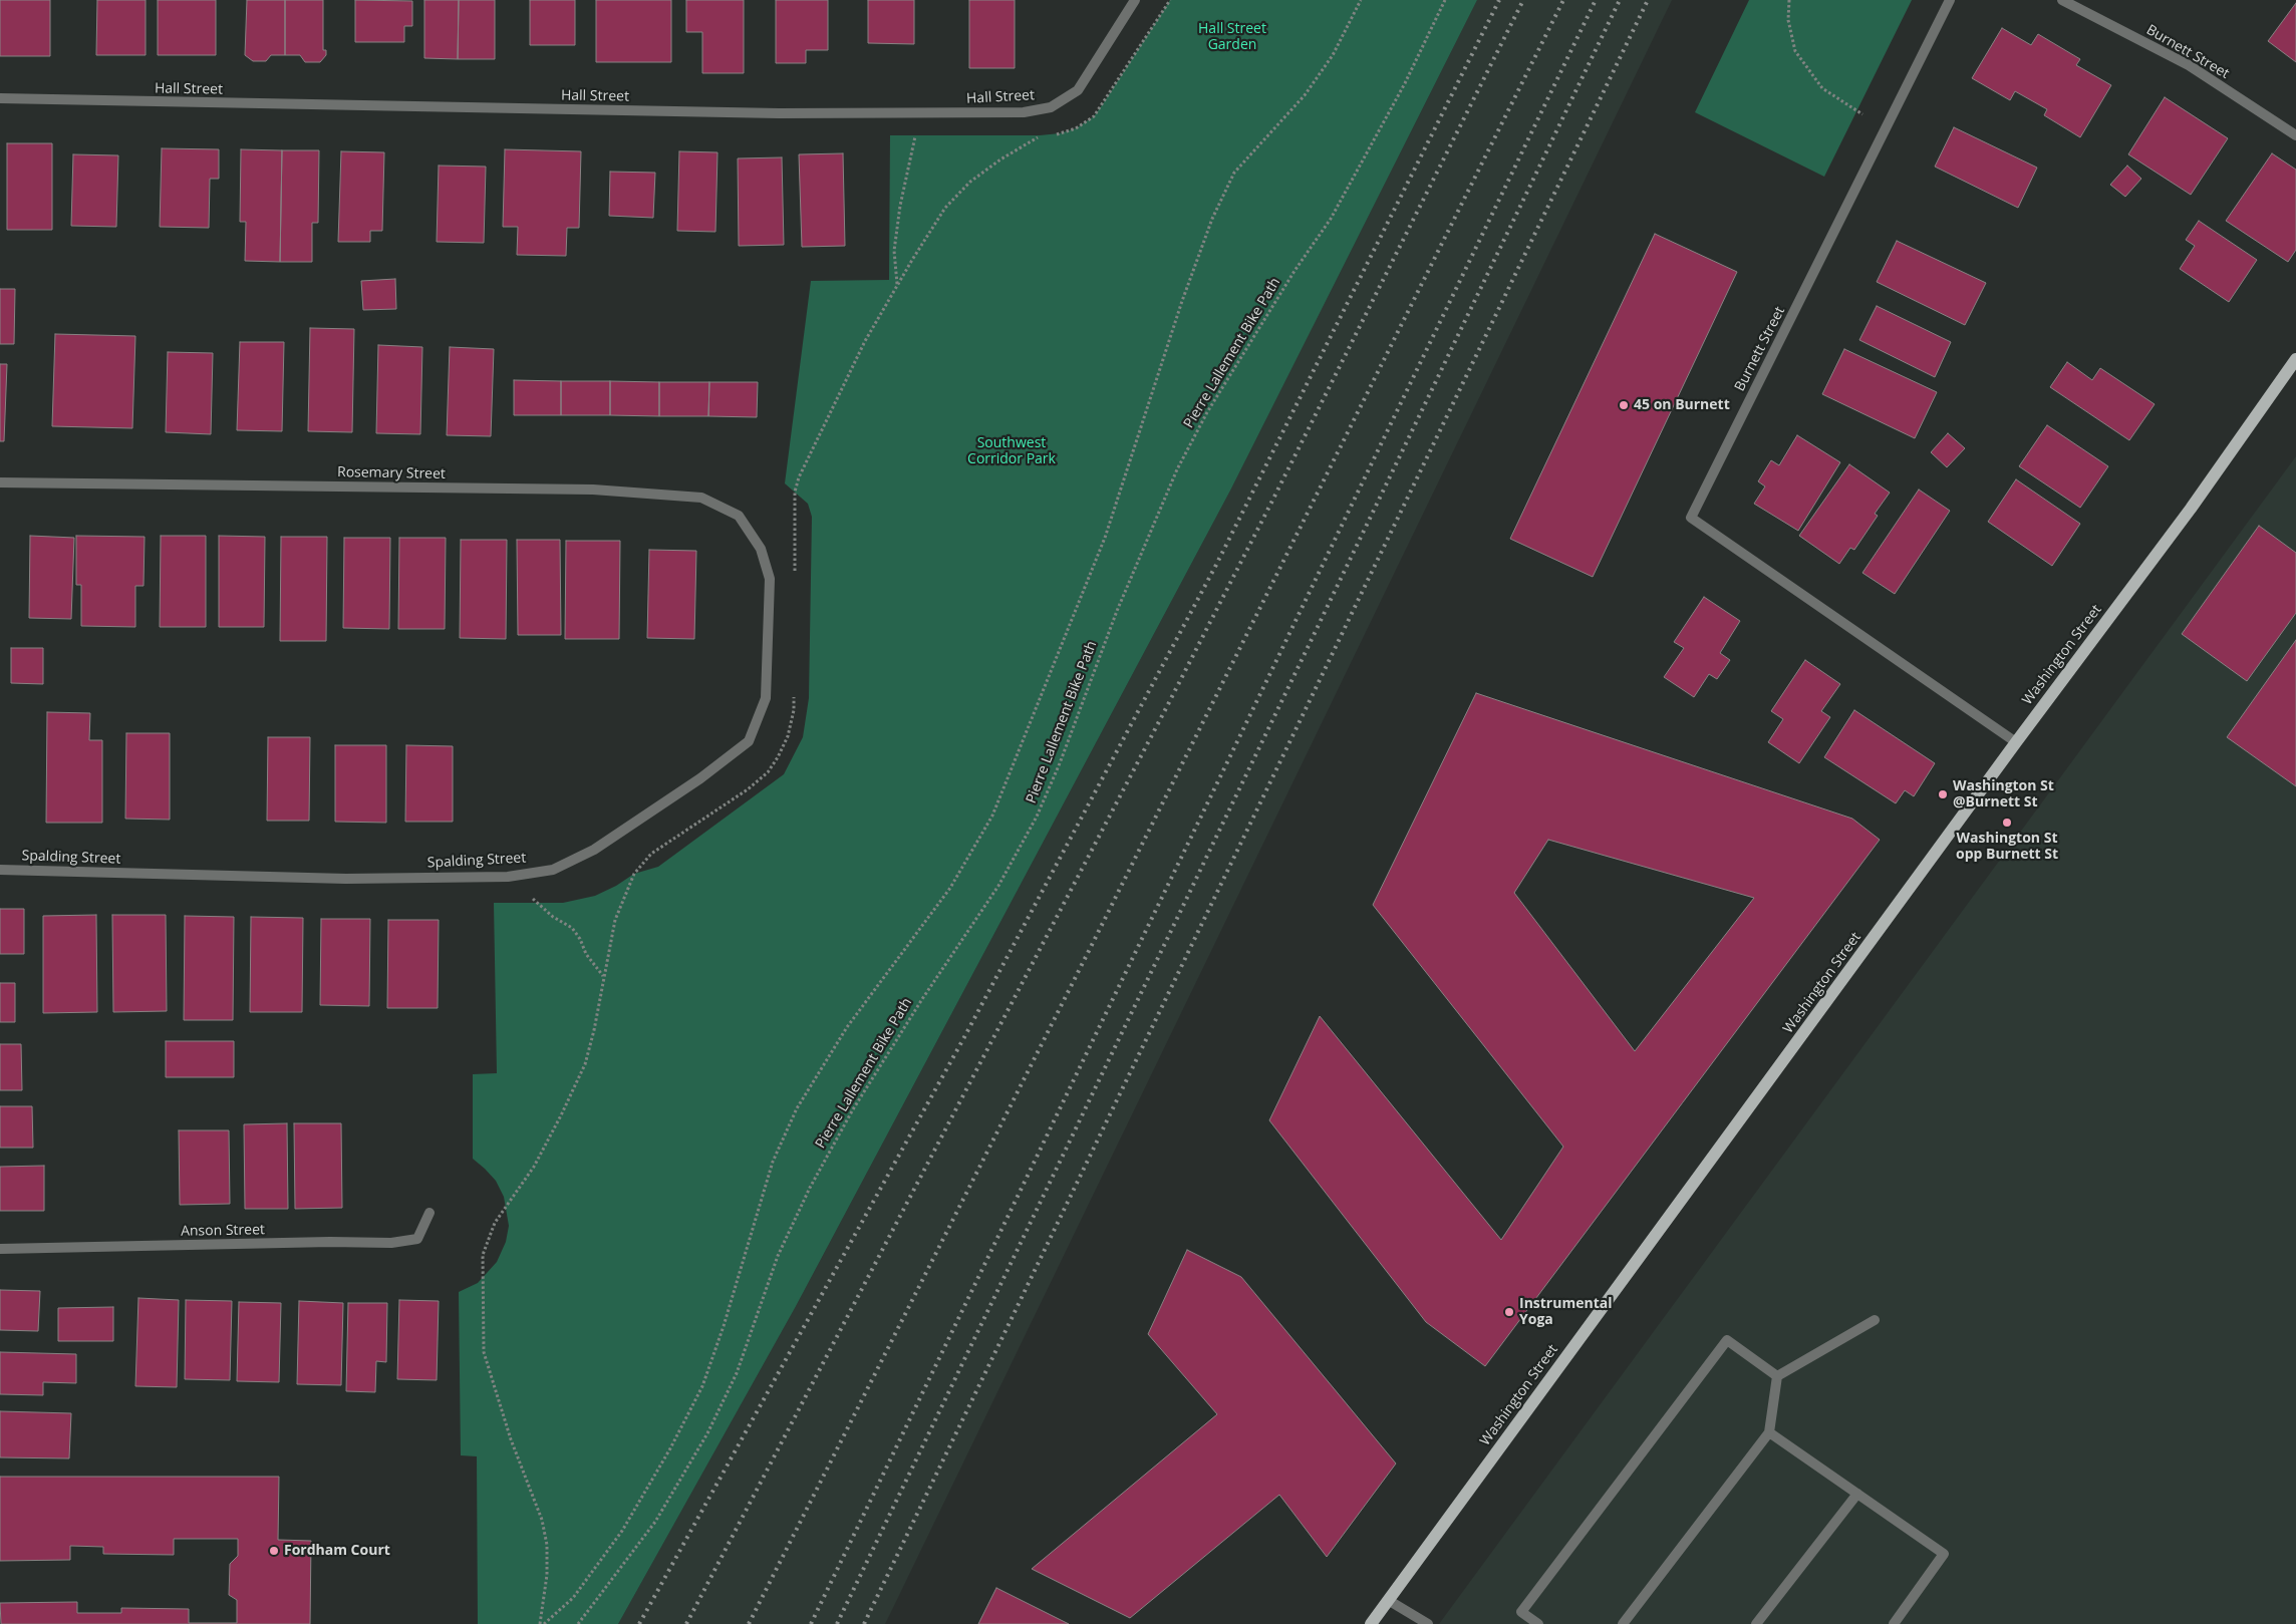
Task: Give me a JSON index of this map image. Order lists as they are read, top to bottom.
{
  "streets": {
    "main road": ["Washington Street"],
    "street": [
      "Burnett Street",
      "Hall Street",
      "Rosemary Street",
      "Spalding Street",
      "Anson Street"
    ],
    "path": ["Pierre Lallement Bike Path"]
  },
  "crossings": [
    ["Burnett Street", "Washington Street"],
    ["Rosemary Street", "Spalding Street"]
  ],
  "parks": ["Hall Street Garden", "Southwest Corridor Park"],
  "places": [
    "45 on Burnett",
    "Washington St @Burnett St",
    "Washington St opp Burnett St",
    "Instrumental Yoga",
    "Fordham Court"
  ]
}
